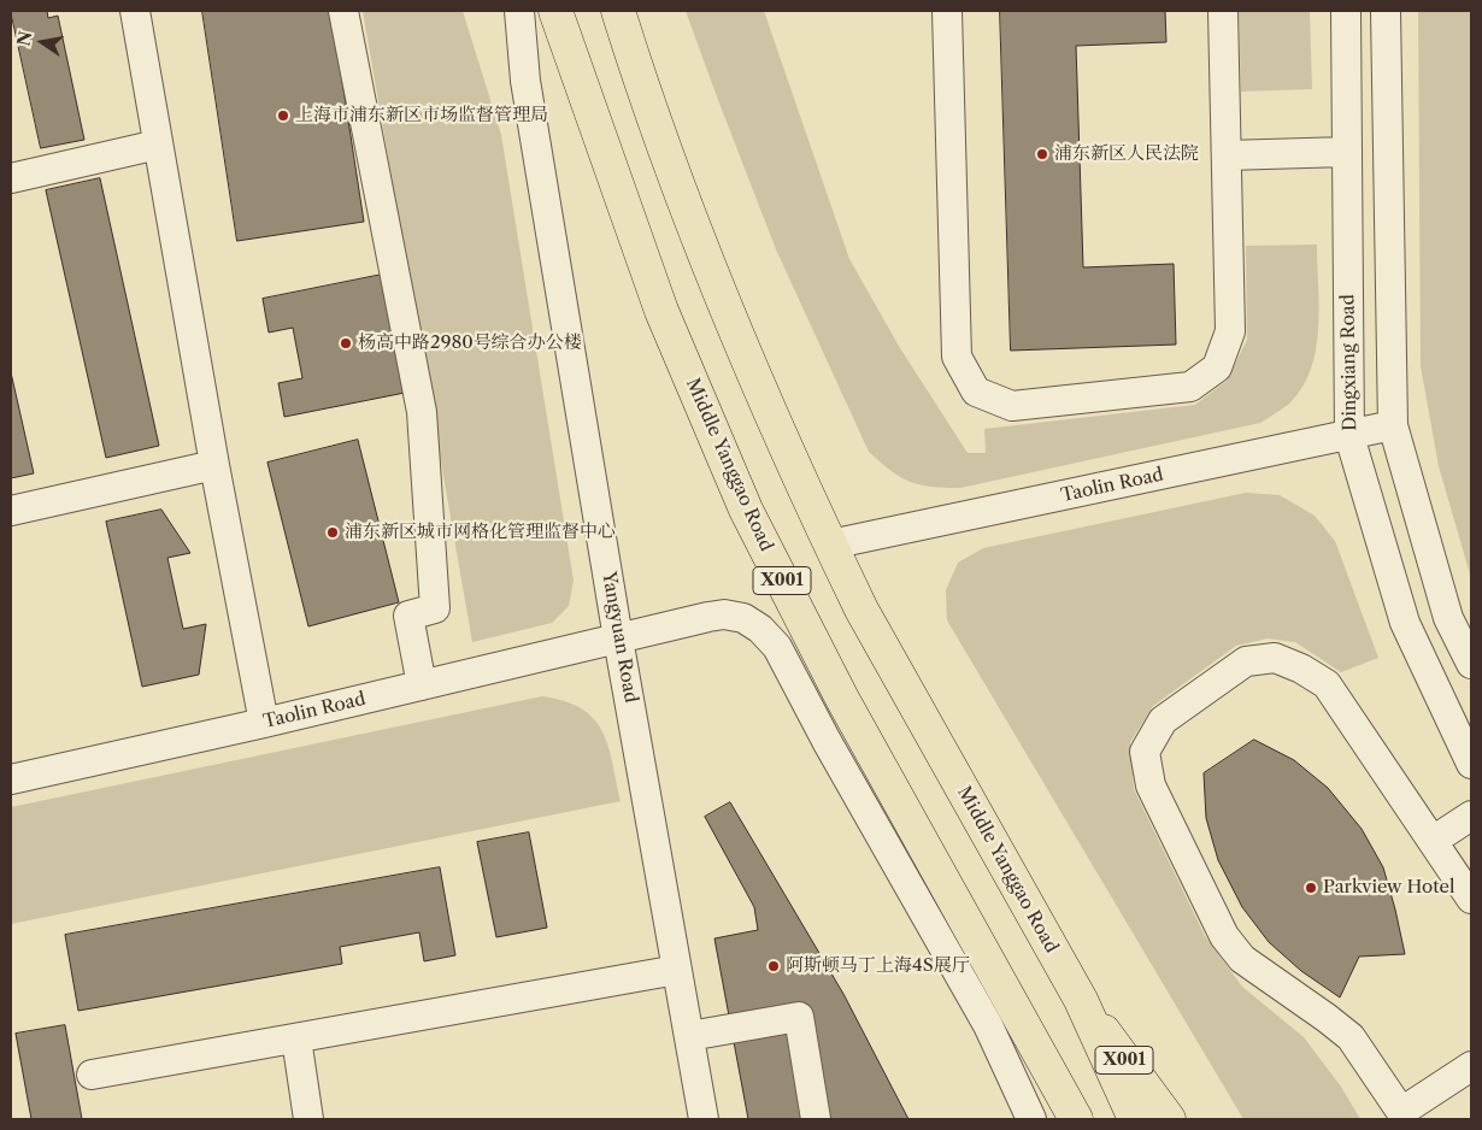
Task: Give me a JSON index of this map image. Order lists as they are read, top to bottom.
{
  "streets": {
    "main road": ["Middle Yanggao Road", "X001"],
    "street": ["Dingxiang Road", "Taolin Road", "Yangyuan Road"]
  },
  "crossings": [
    ["Dingxiang Road", "Taolin Road"],
    ["Middle Yanggao Road", "Taolin Road"],
    ["Taolin Road", "X001"],
    ["Taolin Road", "Yangyuan Road"],
    ["X001", "Yangyuan Road"]
  ],
  "places": [
    "上海市浦东新区市场监督管理局",
    "浦东新区人民法院",
    "杨高中路2980号综合办公楼",
    "浦东新区城市网格化管理监督中心",
    "Parkview Hotel",
    "阿斯顿马丁上海4S展厅"
  ],
  "north": "left"
}
